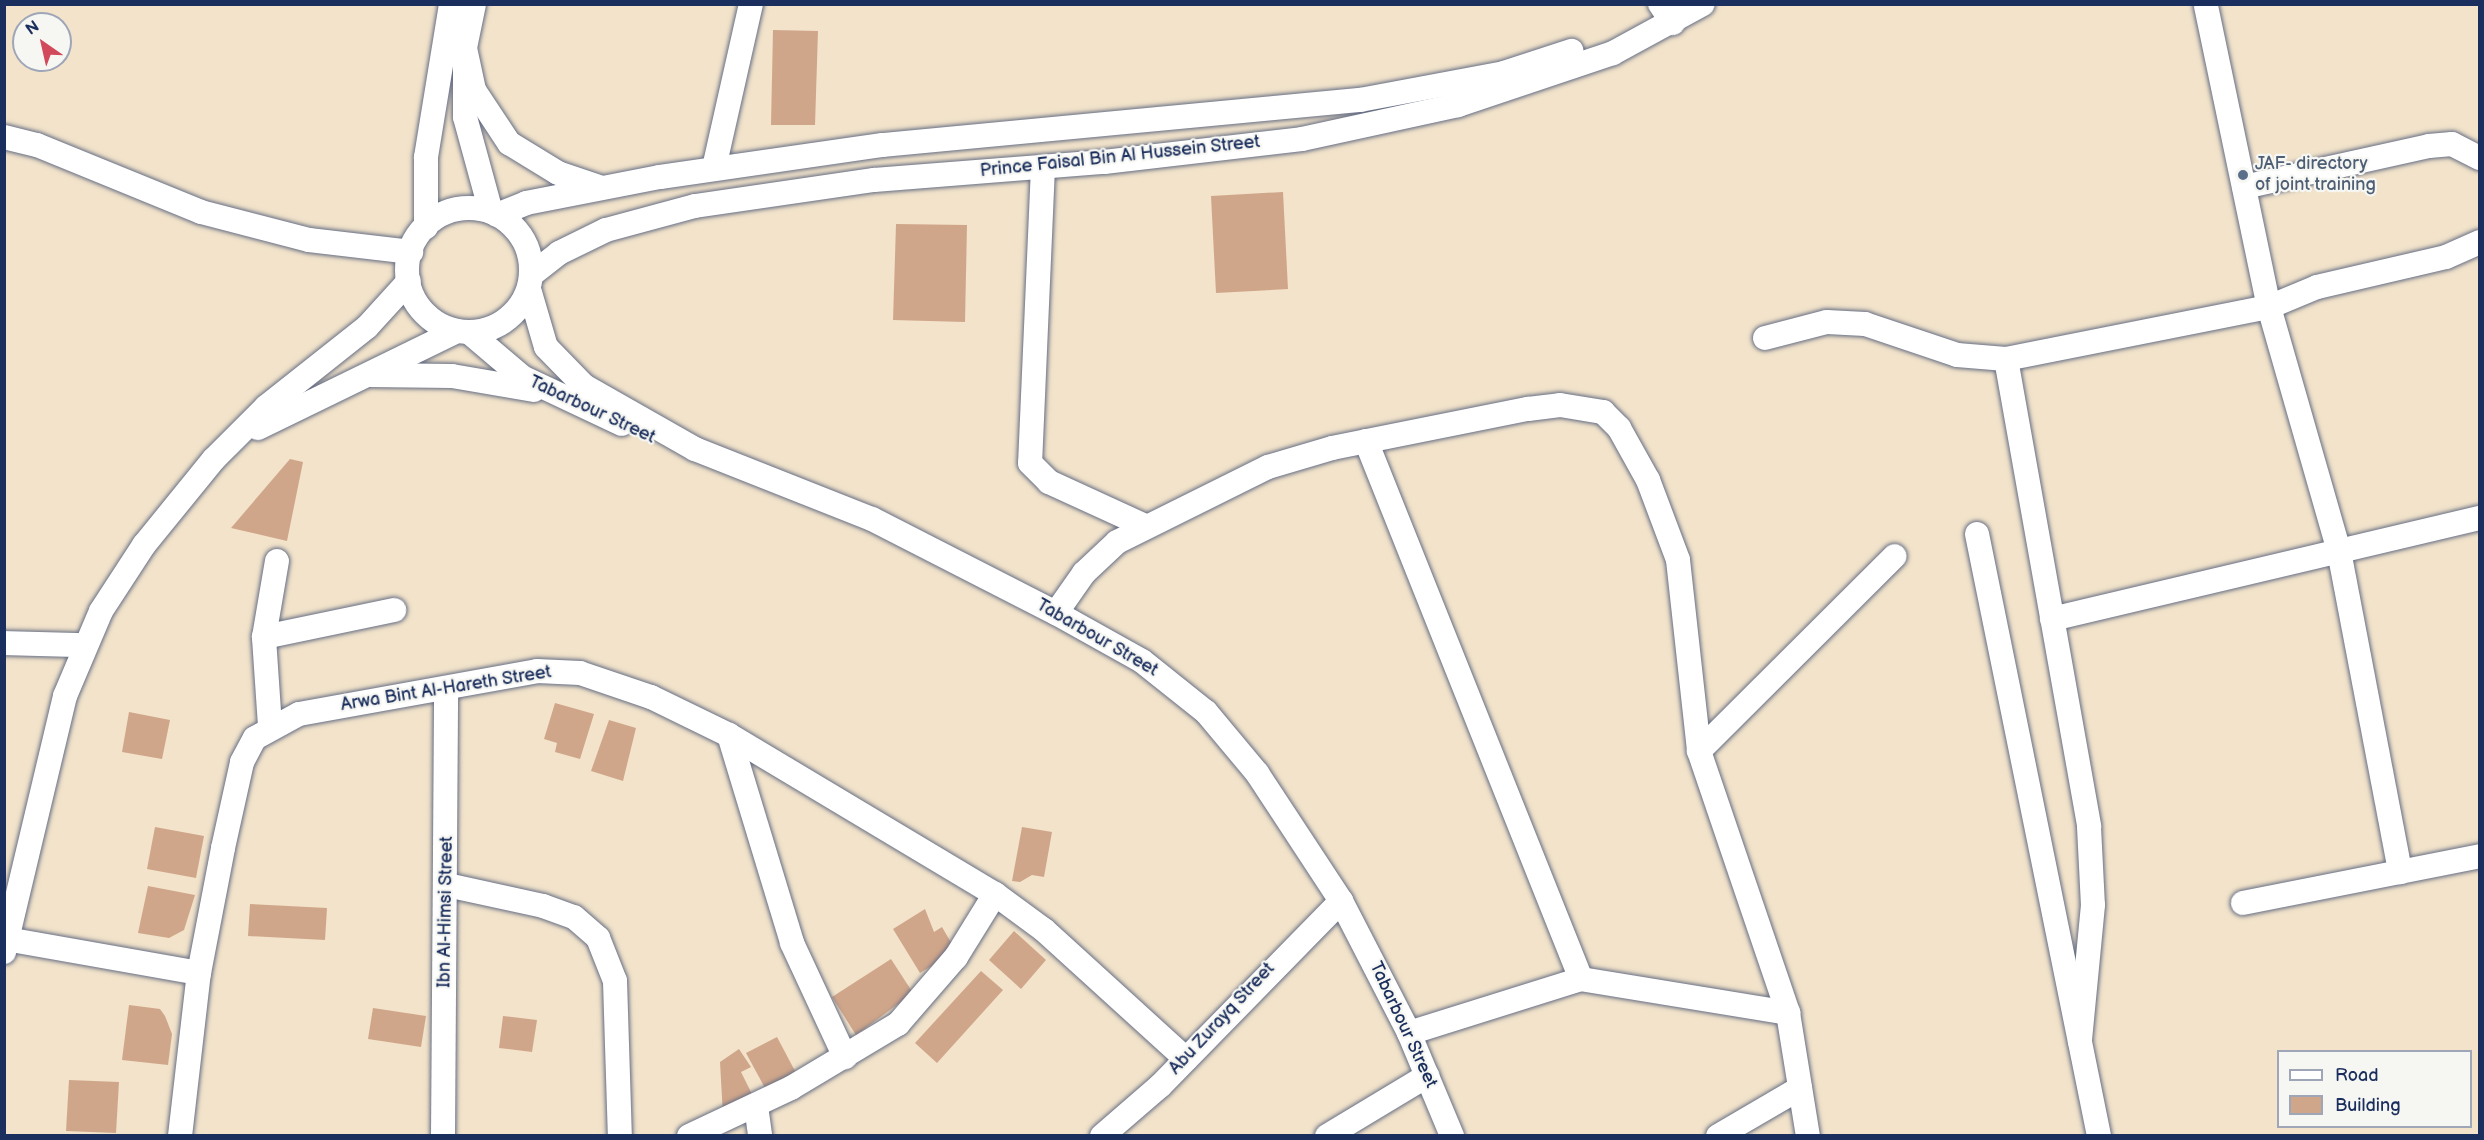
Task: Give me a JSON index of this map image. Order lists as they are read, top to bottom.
{
  "streets": {
    "street": [
      "Prince Faisal Bin Al Hussein Street",
      "Tabarbour Street",
      "Arwa Bint Al-Hareth Street",
      "Ibn Al-Himsi Street",
      "Abu Zurayq Street"
    ]
  },
  "crossings": [
    ["Prince Faisal Bin Al Hussein Street", "Tabarbour Street"],
    ["Tabarbour Street", "Abu Zurayq Street"],
    ["Arwa Bint Al-Hareth Street", "Ibn Al-Himsi Street"],
    ["Arwa Bint Al-Hareth Street", "Abu Zurayq Street"]
  ],
  "places": ["JAF- directory of joint training"],
  "legend": ["Road", "Building"],
  "north": "top left"
}
